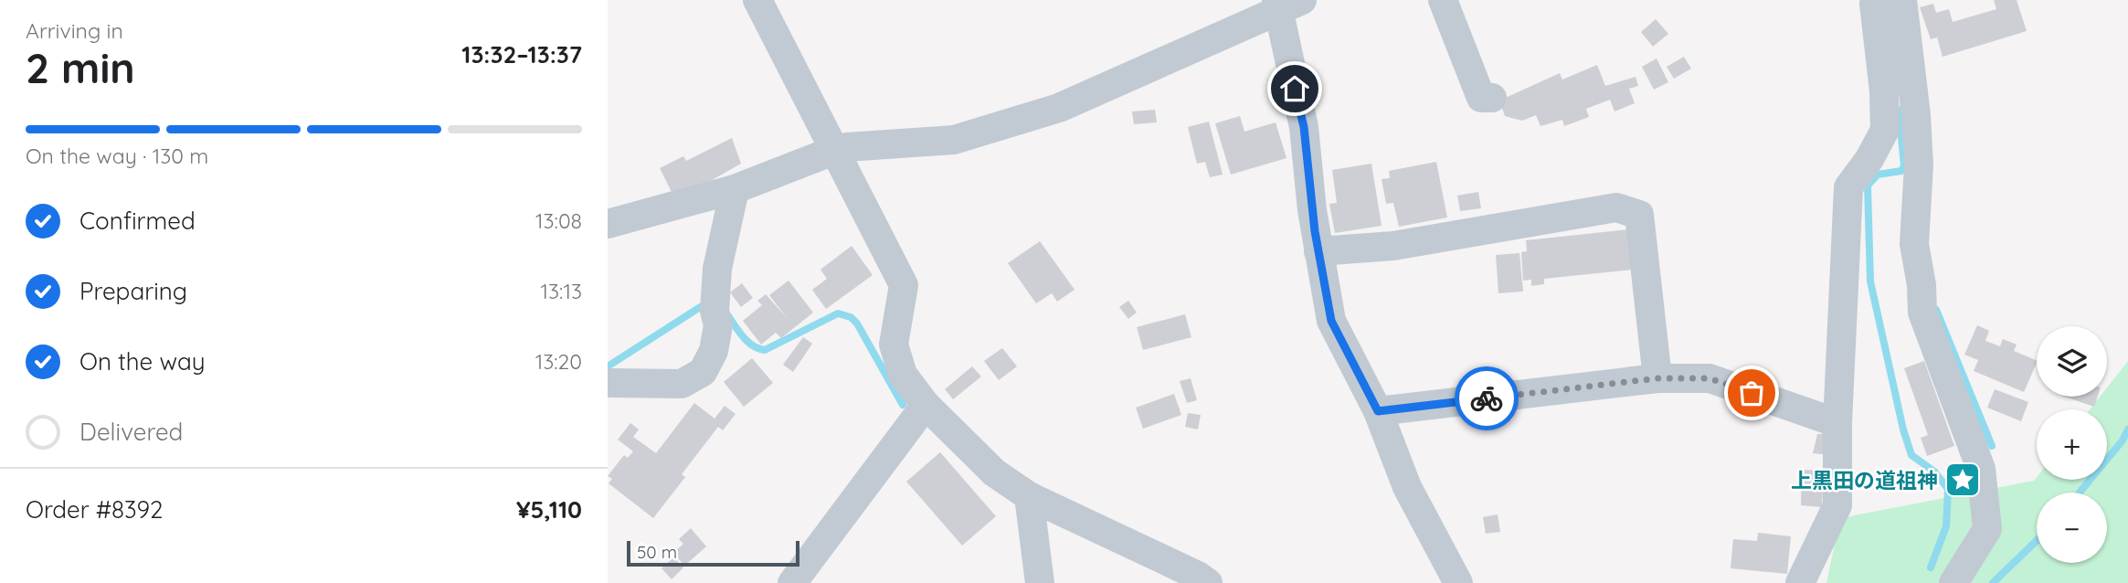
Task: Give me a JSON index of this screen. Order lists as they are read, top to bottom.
{
  "places": {
    "place": ["上黒田の道祖神"]
  },
  "scale_bar": "50 m",
  "page": {
    "heading": ["2 min", "Arriving in", "13:32–13:37"],
    "panel": ["Order #8392", "¥5,110"],
    "bar": "On the way · 130 m",
    "list": [
      ["Confirmed", "13:08"],
      ["Preparing", "13:13"],
      ["On the way", "13:20"],
      "Delivered"
    ],
    "map_buttons": ["+", "−"],
    "scale": "50 m"
  }
}
